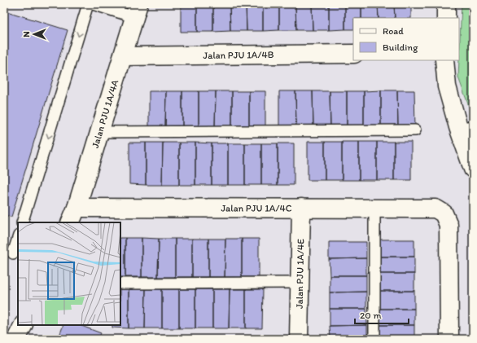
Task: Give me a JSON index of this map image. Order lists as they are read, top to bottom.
{
  "streets": {
    "street": [
      "Jalan PJU 1A/4B",
      "Jalan PJU 1A/4A",
      "Jalan PJU 1A/4C",
      "Jalan PJU 1A/4E"
    ]
  },
  "crossings": [
    ["Jalan PJU 1A/4B", "Jalan PJU 1A/4A"],
    ["Jalan PJU 1A/4A", "Jalan PJU 1A/4C"],
    ["Jalan PJU 1A/4C", "Jalan PJU 1A/4E"]
  ],
  "legend": ["Road", "Building"],
  "scale_bar": "20 m",
  "north": "left"
}
